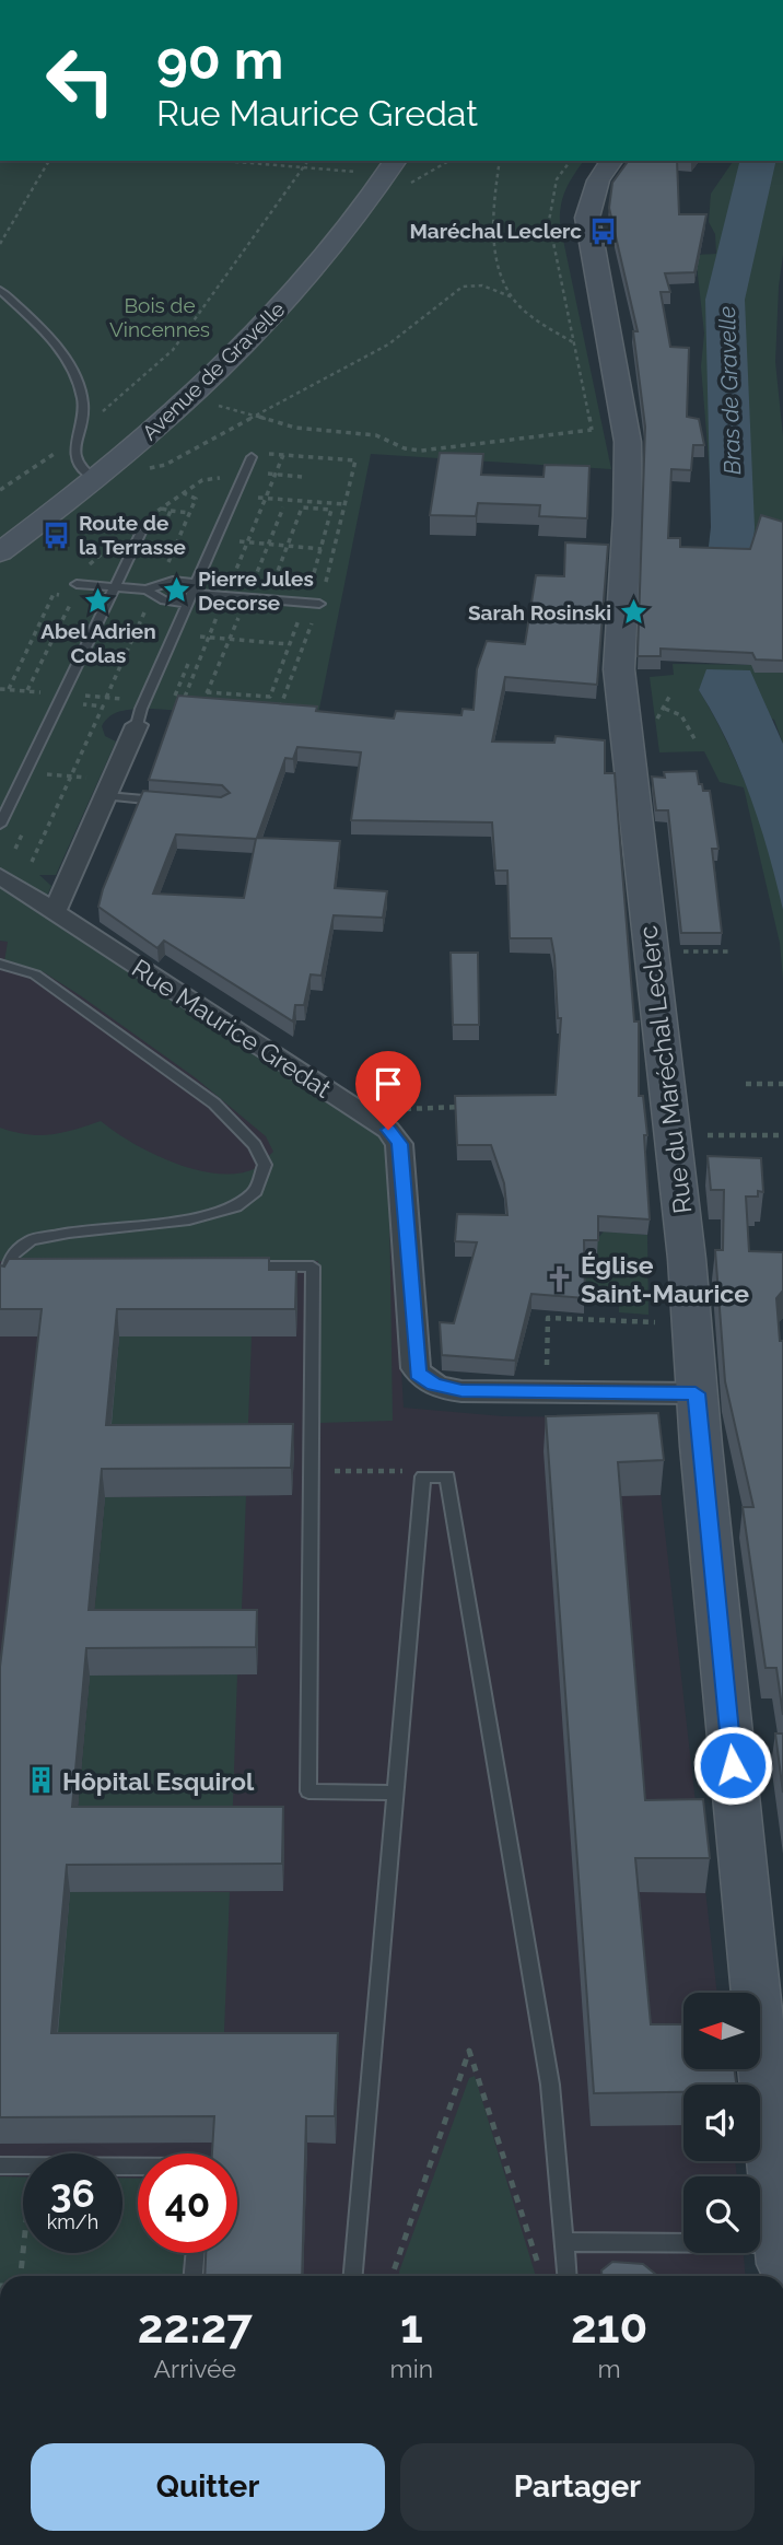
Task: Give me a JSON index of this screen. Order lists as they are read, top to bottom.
{
  "streets": {
    "street": ["Avenue de Gravelle", "Rue Maurice Gredat", "Rue du Maréchal Leclerc"]
  },
  "crossings": [
    ["Rue Maurice Gredat", "Rue du Maréchal Leclerc"]
  ],
  "water": ["Bras de Gravelle"],
  "parks": ["Bois de Vincennes"],
  "places": {
    "bus stop": ["Maréchal Leclerc", "Route de la Terrasse"],
    "place": ["Pierre Jules Decorse", "Abel Adrien Colas", "Sarah Rosinski"],
    "church": ["Église Saint-Maurice"],
    "building": ["Hôpital Esquirol"]
  },
  "north": "left",
  "page": {
    "turn": ["90 m", "Rue Maurice Gredat"],
    "speed": "36 km/h",
    "limit": "40",
    "eta": [
      "22:27",
      "Arrivée",
      "1",
      "min",
      "210",
      "m"
    ],
    "buttons": ["Quitter", "Partager"]
  }
}
